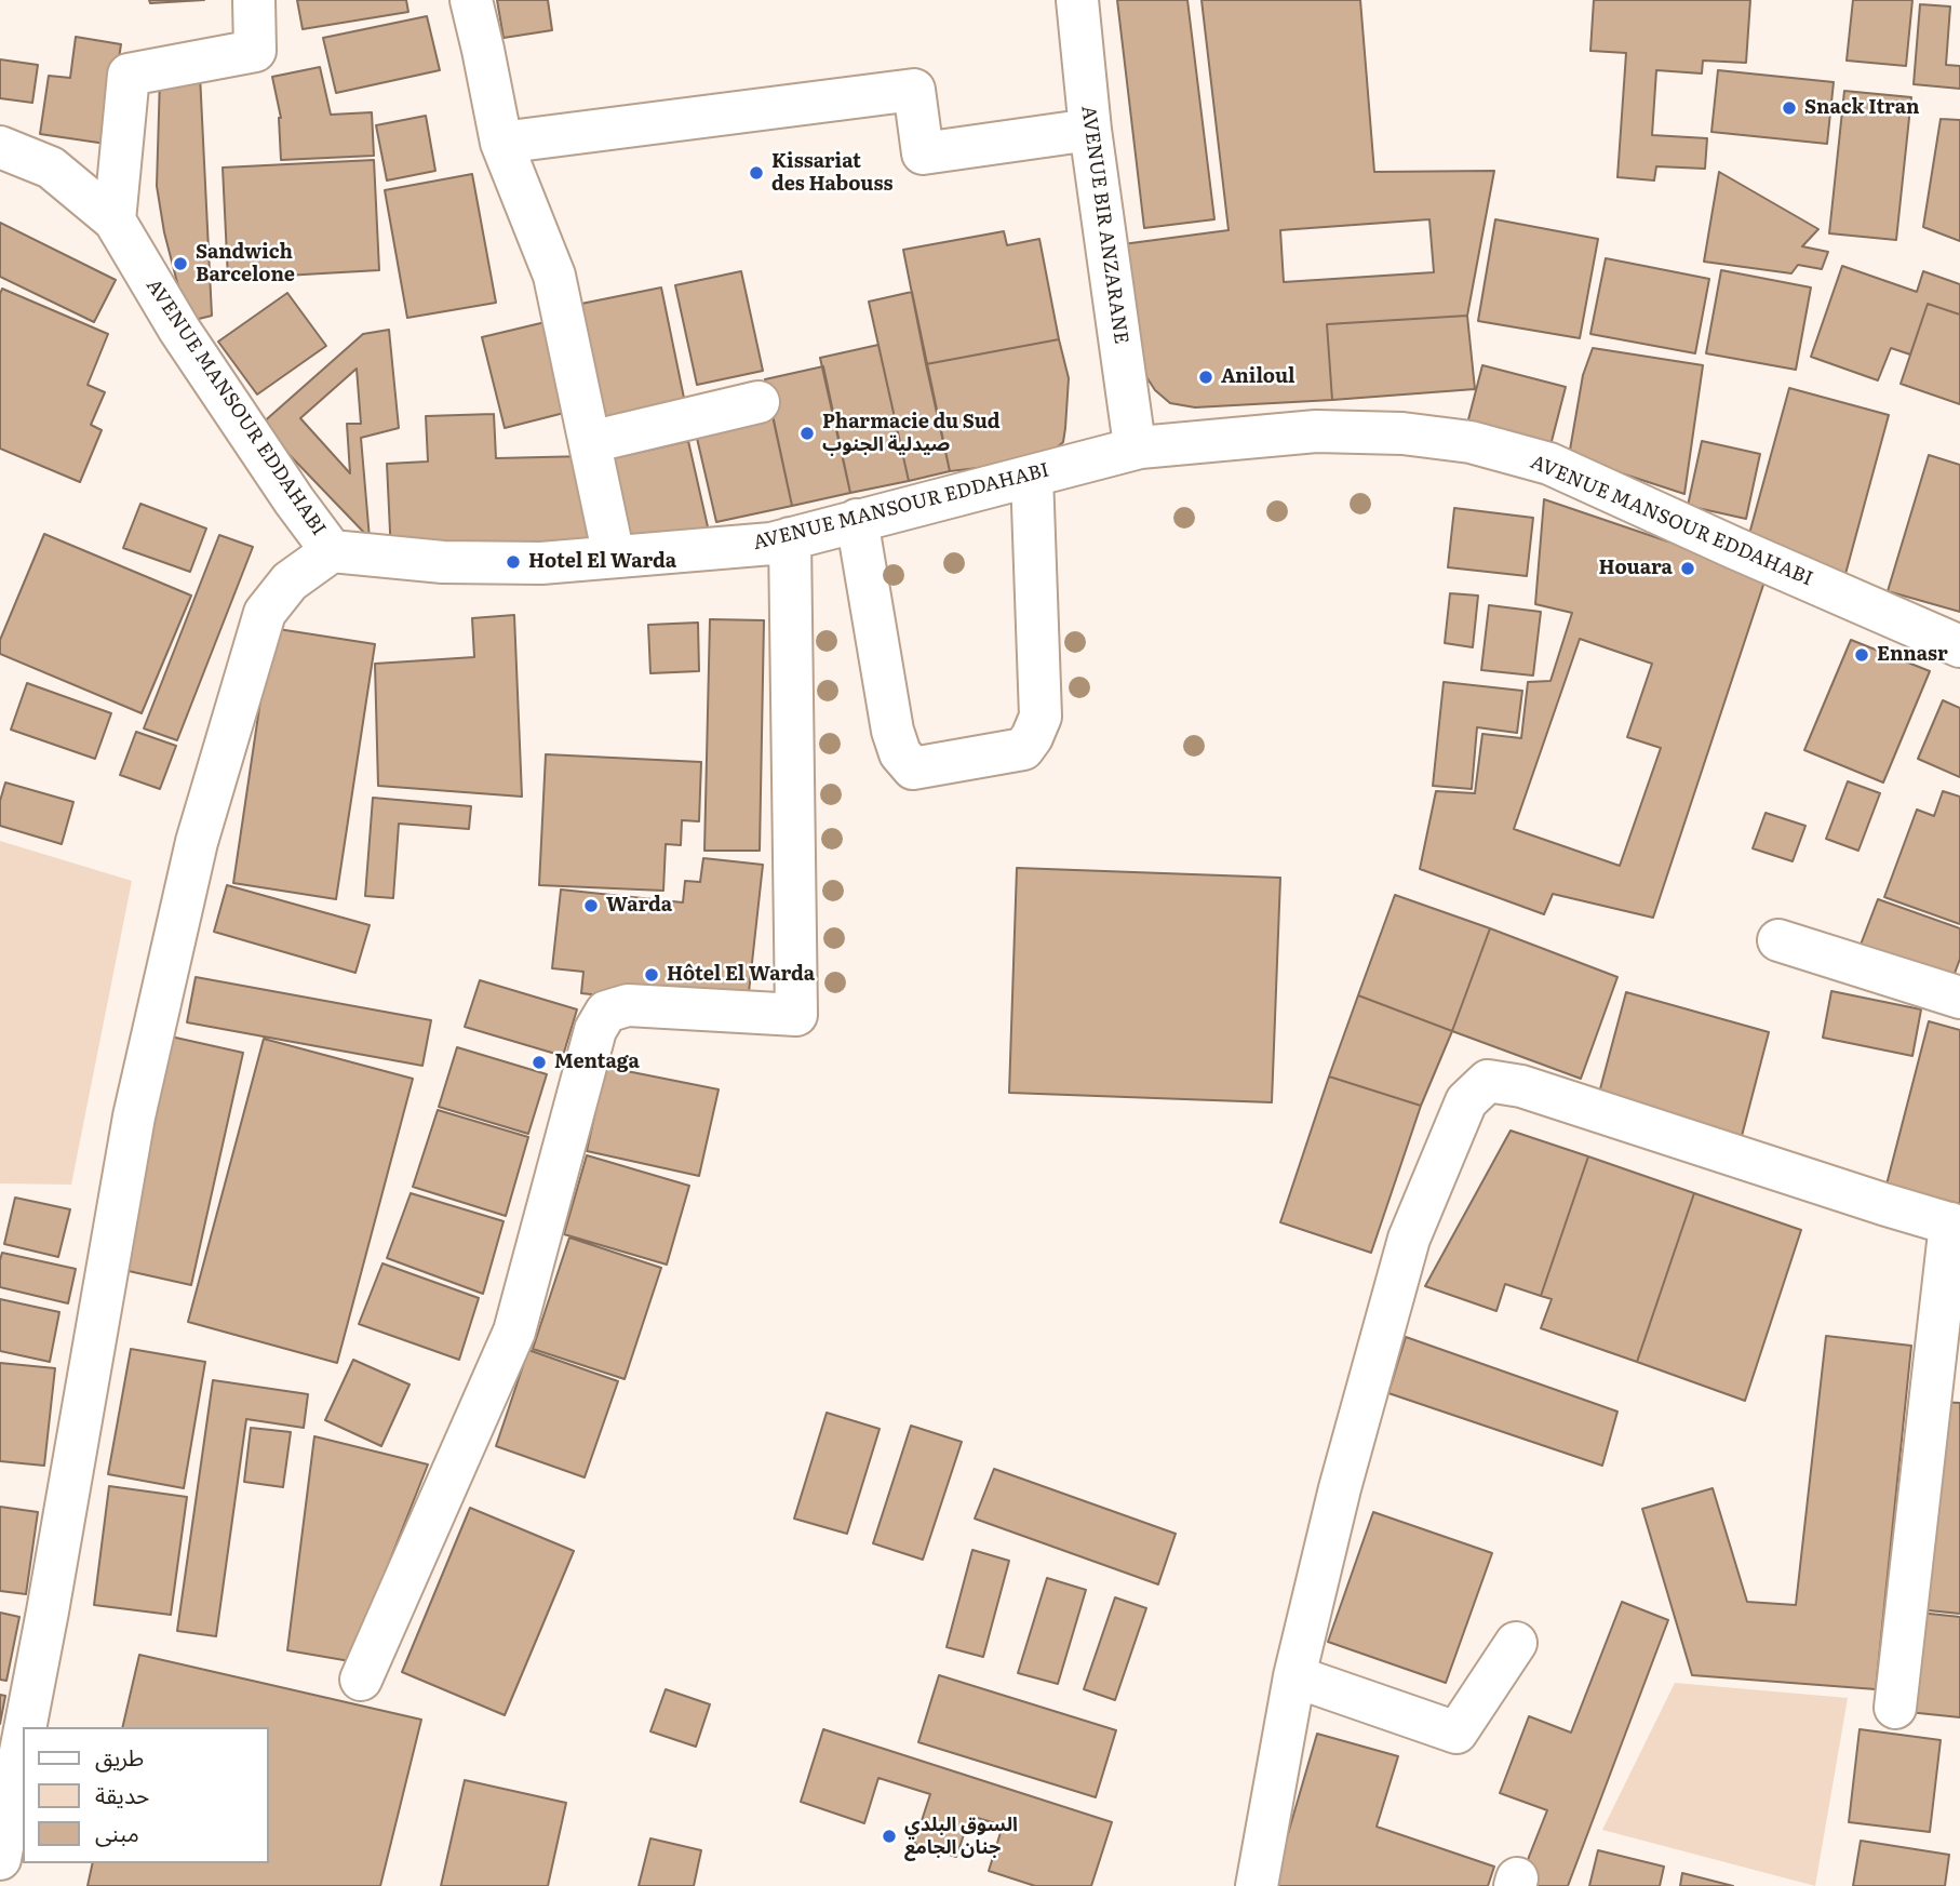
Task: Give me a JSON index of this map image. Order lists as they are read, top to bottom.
{
  "streets": {
    "street": ["AVENUE BIR ANZARANE", "AVENUE MANSOUR EDDAHABI"]
  },
  "crossings": [
    ["AVENUE BIR ANZARANE", "AVENUE MANSOUR EDDAHABI"]
  ],
  "places": [
    "Snack Itran",
    "Kissariat des Habouss",
    "Sandwich Barcelone",
    "Aniloul",
    "Pharmacie du Sud صيدلية الجنوب",
    "Hotel El Warda",
    "Houara",
    "Ennasr",
    "Warda",
    "Hôtel El Warda",
    "Mentaga",
    "السوق البلدي جنان الجامع"
  ],
  "legend": ["طريق", "حديقة", "مبنى"]
}
